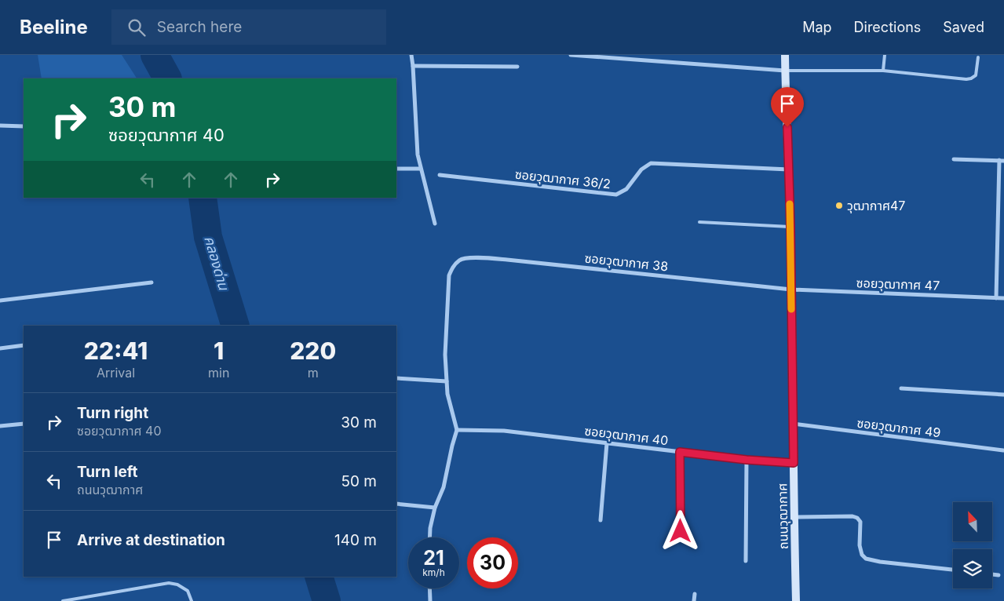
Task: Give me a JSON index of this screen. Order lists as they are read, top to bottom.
{
  "streets": {
    "main road": ["ถนนวุฒากาศ"],
    "street": [
      "ซอยวุฒากาศ 36/2",
      "ซอยวุฒากาศ 38",
      "ซอยวุฒากาศ 47",
      "ซอยวุฒากาศ 49",
      "ซอยวุฒากาศ 40"
    ]
  },
  "crossings": [
    ["ซอยวุฒากาศ 36/2", "ถนนวุฒากาศ"],
    ["ซอยวุฒากาศ 38", "ซอยวุฒากาศ 47"],
    ["ซอยวุฒากาศ 38", "ถนนวุฒากาศ"],
    ["ซอยวุฒากาศ 47", "ถนนวุฒากาศ"],
    ["ซอยวุฒากาศ 49", "ถนนวุฒากาศ"],
    ["ซอยวุฒากาศ 40", "ถนนวุฒากาศ"]
  ],
  "water": ["คลองด่าน"],
  "places": ["วุฒากาศ47"],
  "north": "top left",
  "page": {
    "header": "Beeline",
    "search": "Search here",
    "nav": ["Map", "Directions", "Saved"],
    "turn": ["30 m", "ซอยวุฒากาศ 40"],
    "eta": [
      "22:41",
      "Arrival",
      "1",
      "min",
      "220",
      "m"
    ],
    "list": [
      {
        "name": "Turn right",
        "note": "ซอยวุฒากาศ 40",
        "value": "30 m"
      },
      {
        "name": "Turn left",
        "note": "ถนนวุฒากาศ",
        "value": "50 m"
      },
      {
        "name": "Arrive at destination",
        "value": "140 m"
      }
    ],
    "speed": "21 km/h",
    "limit": "30"
  }
}
